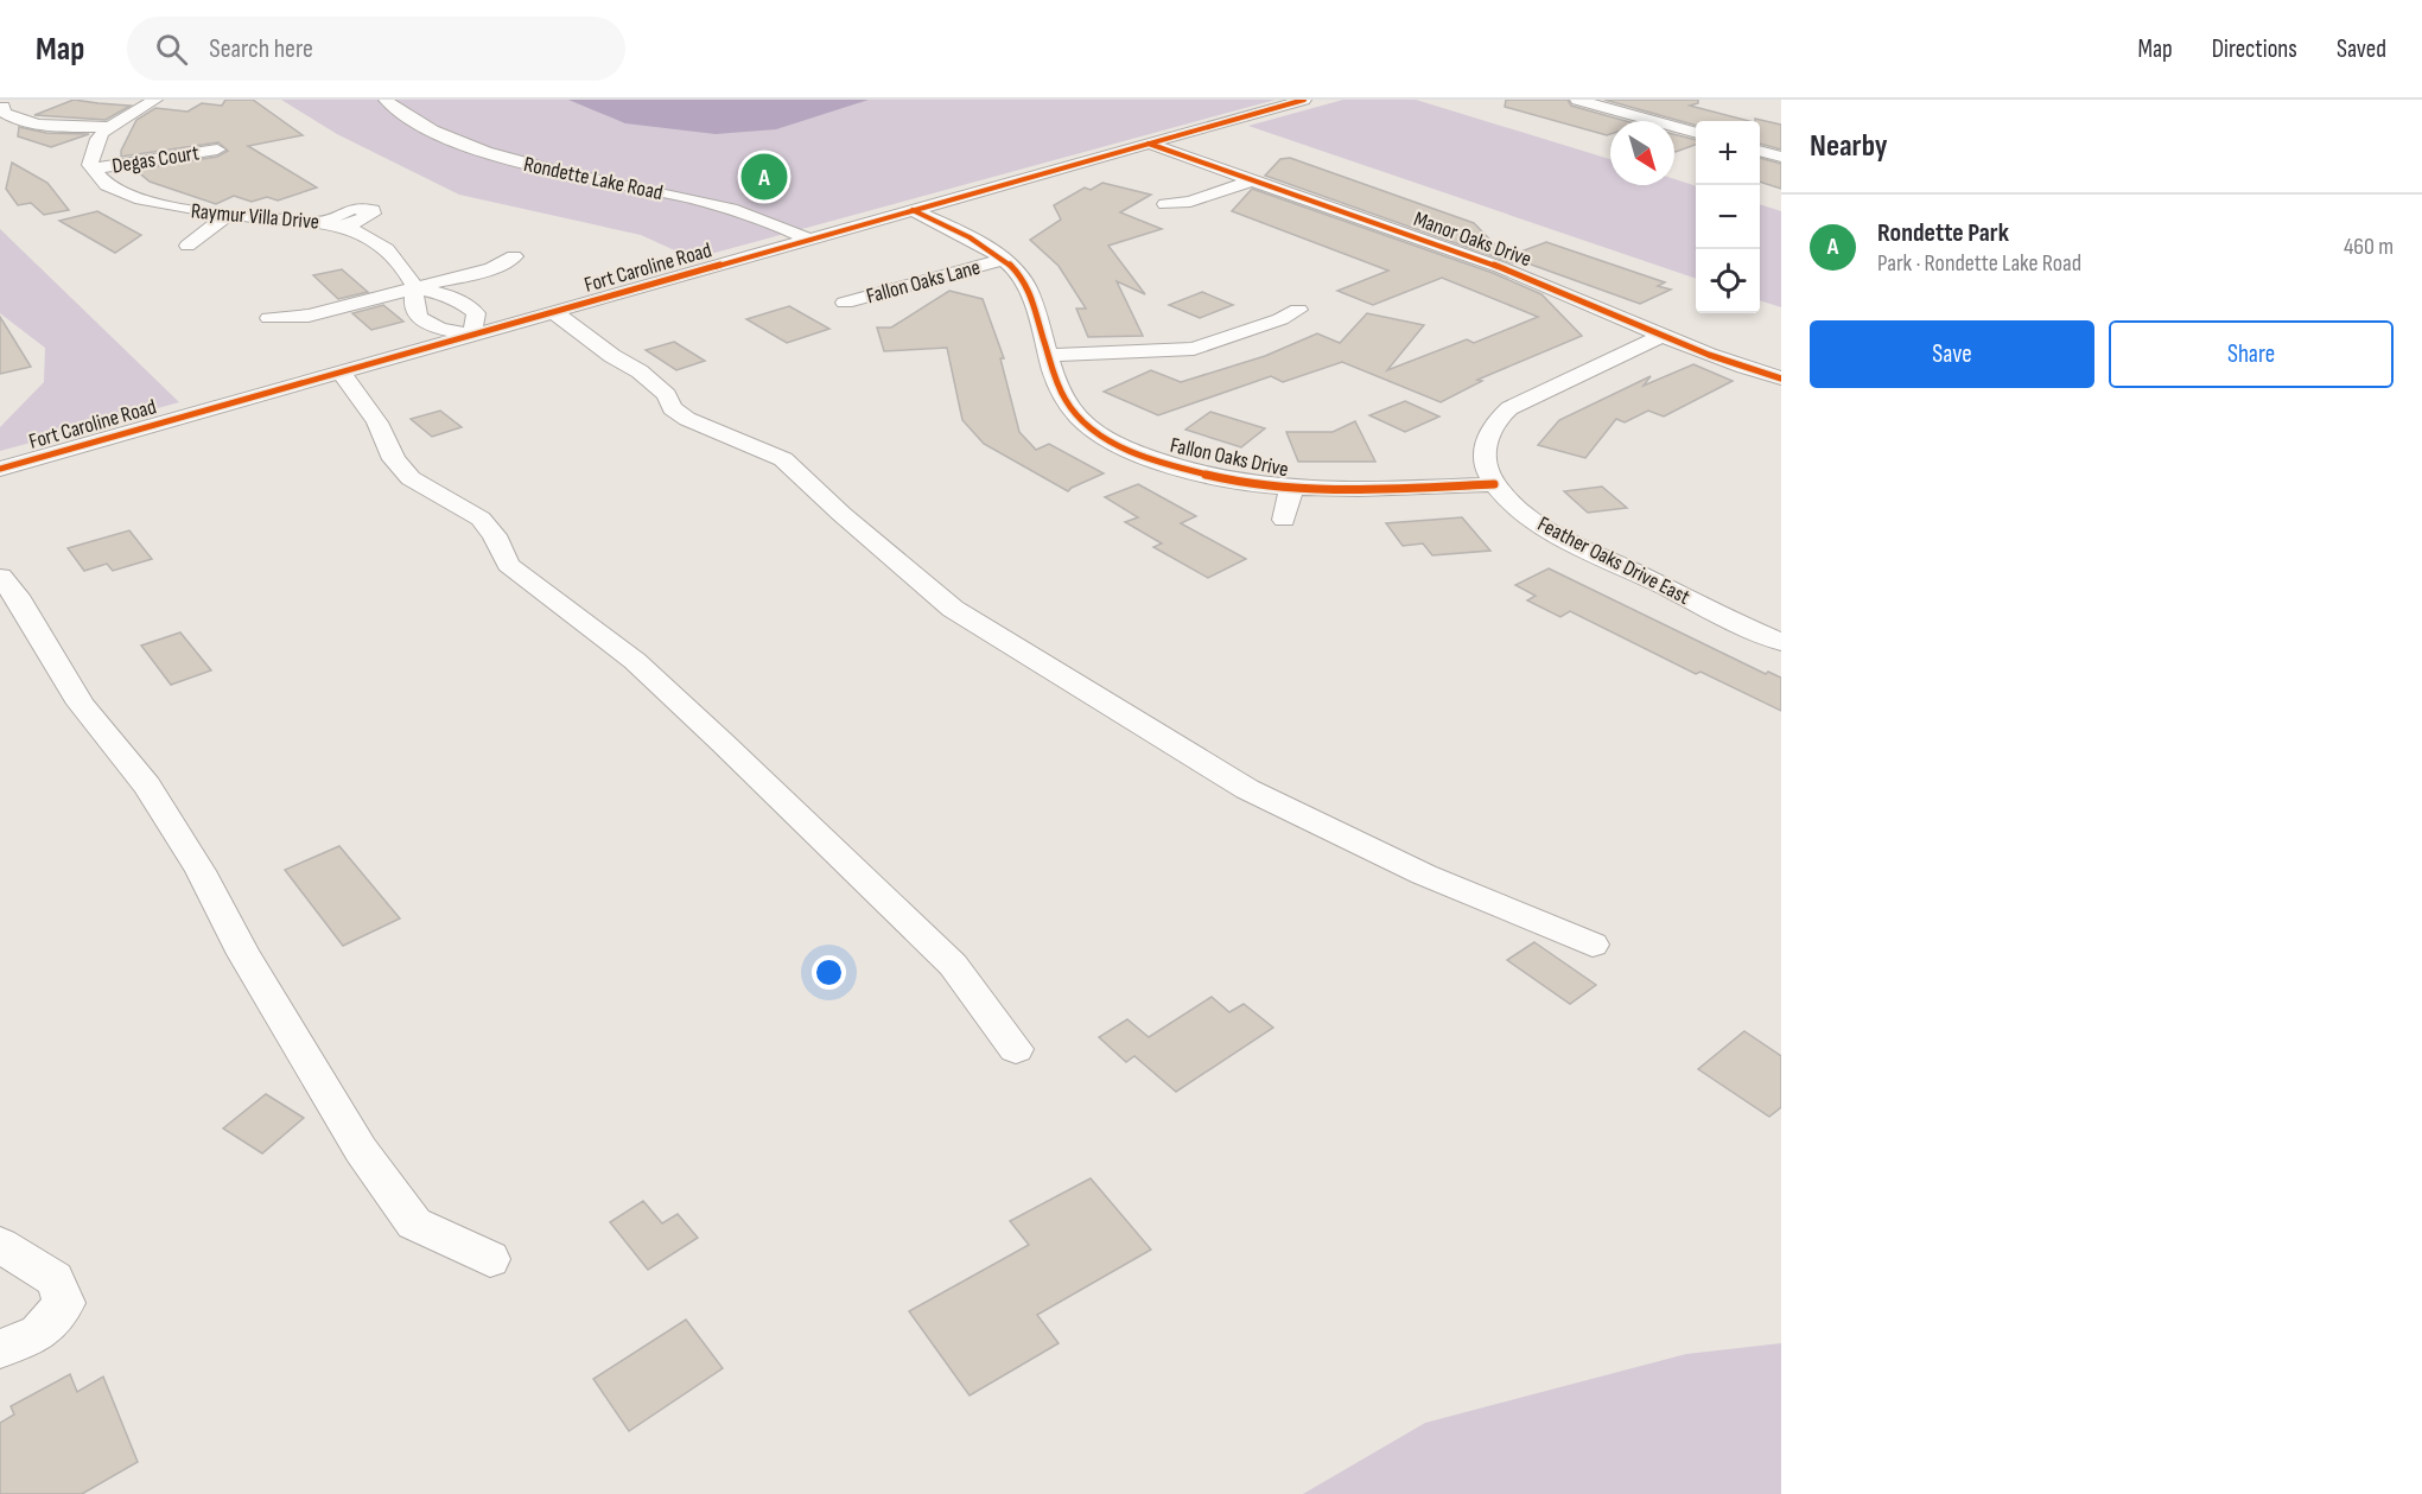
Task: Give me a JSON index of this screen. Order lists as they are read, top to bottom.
{
  "streets": {
    "street": [
      "Degas Court",
      "Rondette Lake Road",
      "Raymur Villa Drive",
      "Manor Oaks Drive",
      "Fort Caroline Road",
      "Fallon Oaks Lane",
      "Fallon Oaks Drive",
      "Feather Oaks Drive East"
    ]
  },
  "crossings": [
    ["Degas Court", "Raymur Villa Drive"],
    ["Rondette Lake Road", "Fort Caroline Road"],
    ["Raymur Villa Drive", "Fort Caroline Road"],
    ["Manor Oaks Drive", "Fort Caroline Road"],
    ["Fort Caroline Road", "Fallon Oaks Drive"],
    ["Fallon Oaks Lane", "Fallon Oaks Drive"],
    ["Fallon Oaks Drive", "Feather Oaks Drive East"]
  ],
  "north": "bottom right",
  "page": {
    "header": "Map",
    "search": "Search here",
    "nav": ["Map", "Directions", "Saved"],
    "heading": "Nearby",
    "map_buttons": ["+", "−"],
    "pins": "A",
    "list": [
      {
        "mark": "A",
        "name": "Rondette Park",
        "note": "Park · Rondette Lake Road",
        "value": "460 m"
      }
    ],
    "buttons": ["Save", "Share"]
  }
}
